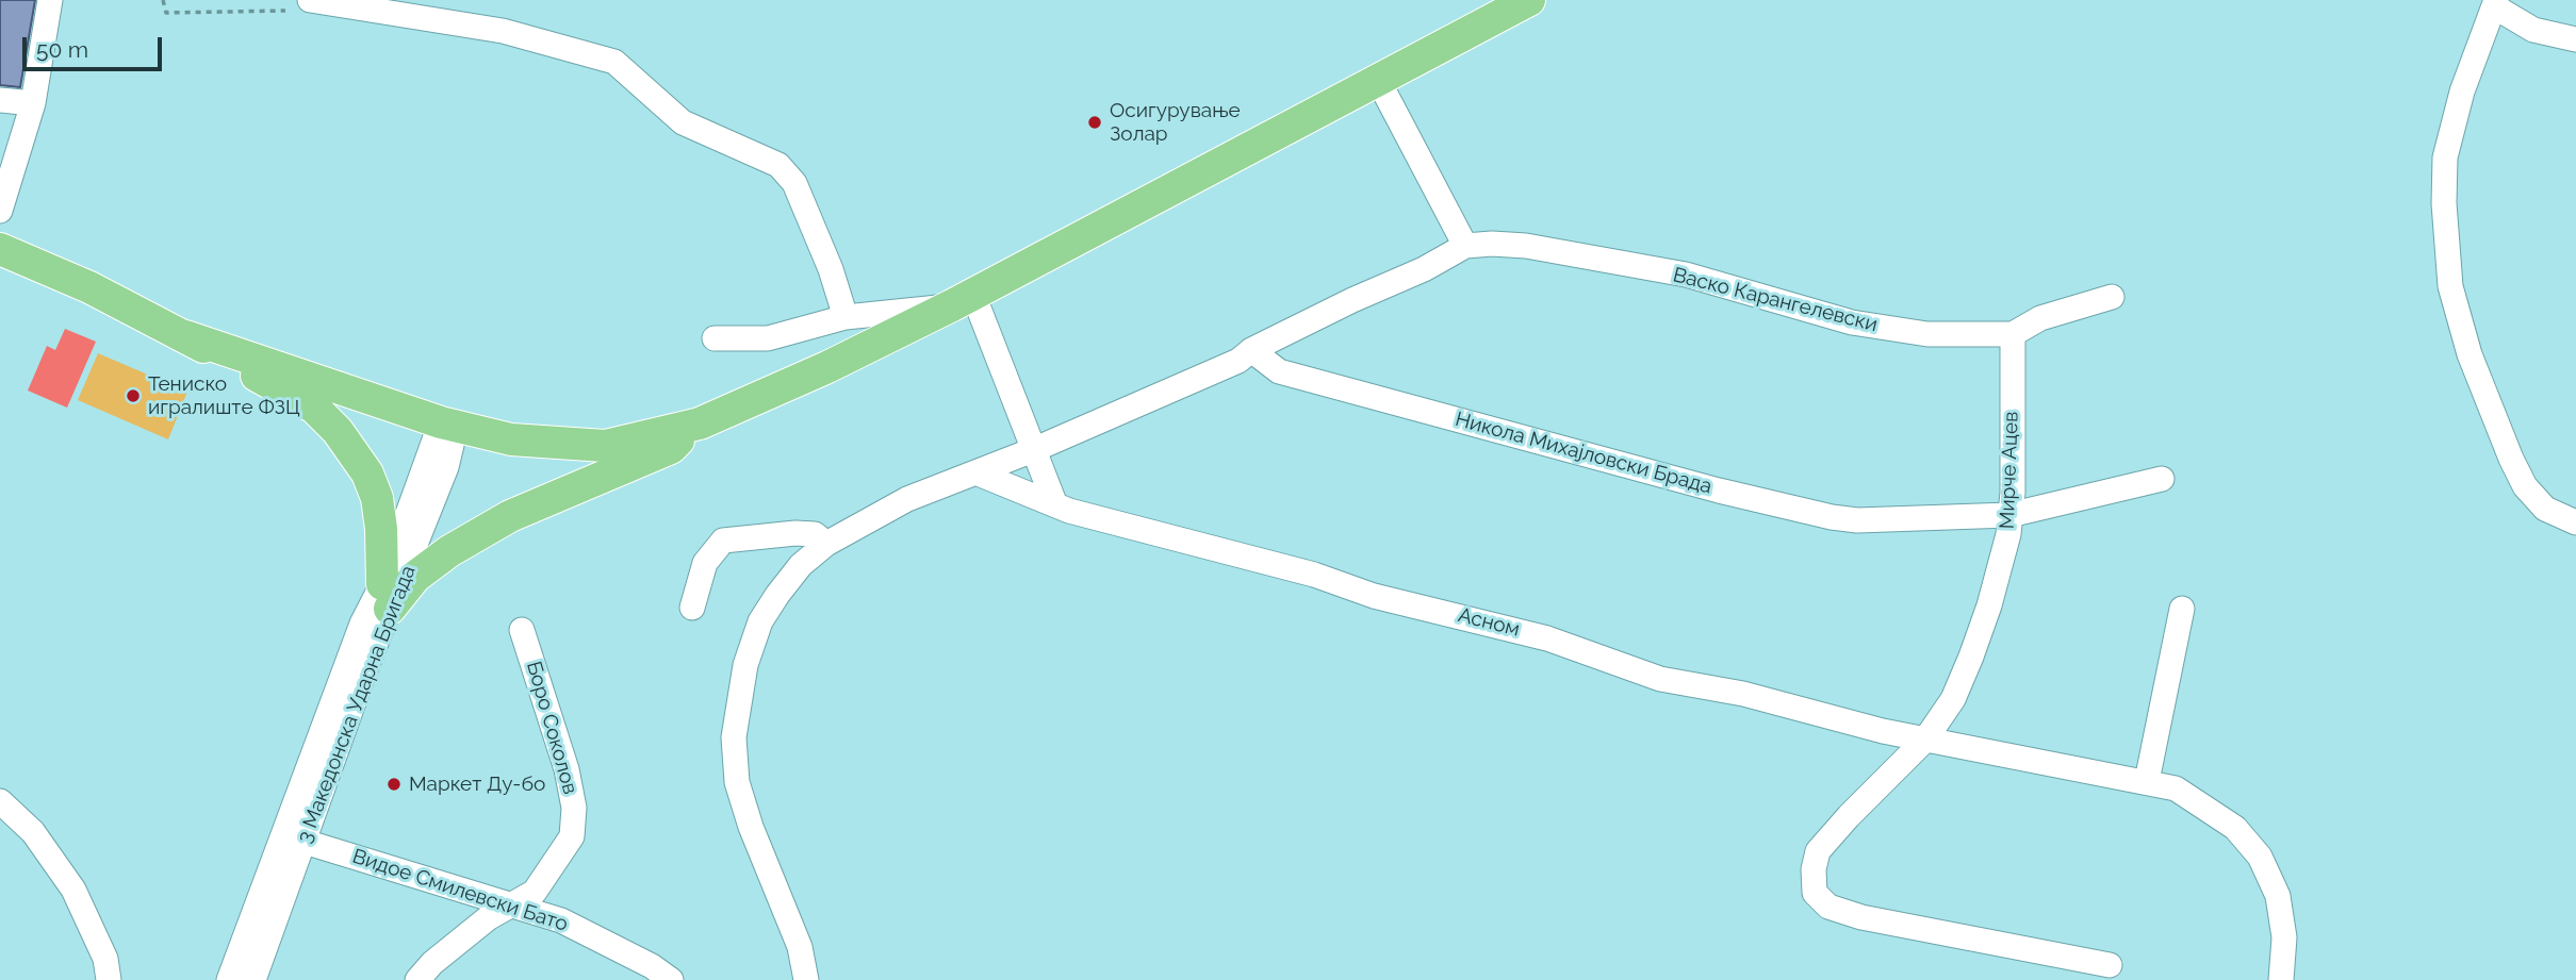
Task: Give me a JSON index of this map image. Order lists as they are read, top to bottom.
{
  "streets": {
    "street": [
      "Васко Карангелевски",
      "Никола Михајловски Брада",
      "Мирче Ацев",
      "Асном",
      "3 Македонска Ударна Бригада",
      "Боро Соколов",
      "Видое Смилевски Бато"
    ]
  },
  "crossings": [
    ["Васко Карангелевски", "Никола Михајловски Брада"],
    ["Васко Карангелевски", "Мирче Ацев"],
    ["Никола Михајловски Брада", "Мирче Ацев"],
    ["Мирче Ацев", "Асном"],
    ["3 Македонска Ударна Бригада", "Видое Смилевски Бато"],
    ["Боро Соколов", "Видое Смилевски Бато"]
  ],
  "places": ["Осигурување Золар", "Тениско игралиште ФЗЦ", "Маркет Ду-бо"],
  "scale_bar": "50 m"
}
